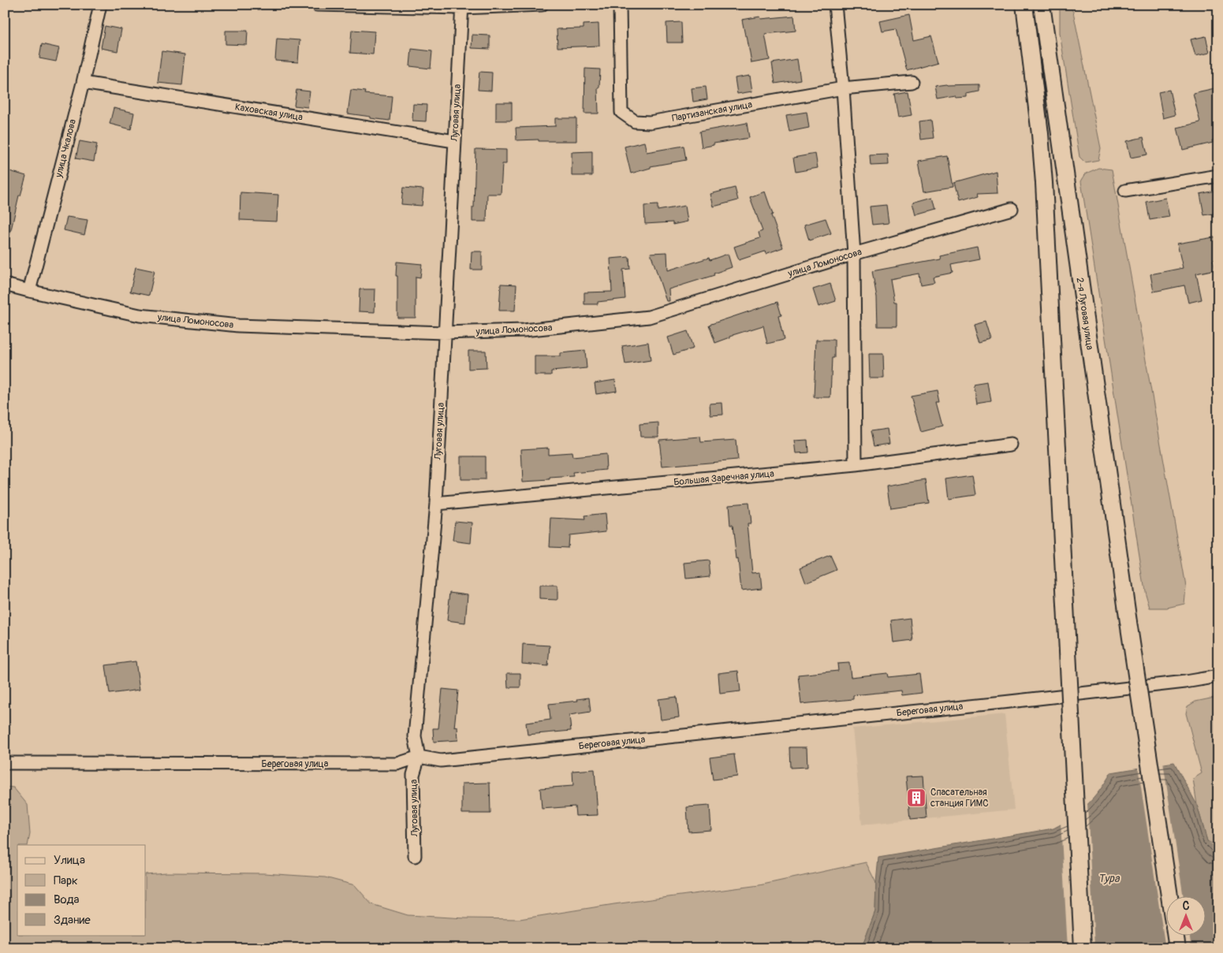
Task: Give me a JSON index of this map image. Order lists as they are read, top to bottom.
{
  "streets": {
    "main road": ["2-я Луговая улица"],
    "street": [
      "Партизанская улица",
      "Каховская улица",
      "Луговая улица",
      "улица Чкалова",
      "улица Ломоносова",
      "Большая Заречная улица",
      "Береговая улица"
    ]
  },
  "crossings": [
    ["Каховская улица", "Луговая улица"],
    ["Каховская улица", "улица Чкалова"],
    ["Луговая улица", "улица Ломоносова"],
    ["Луговая улица", "Большая Заречная улица"],
    ["Луговая улица", "Береговая улица"],
    ["улица Чкалова", "улица Ломоносова"]
  ],
  "water": ["Тура"],
  "places": {
    "building": ["Спасательная станция ГИМС"]
  },
  "legend": [
    "Улица",
    "Парк",
    "Вода",
    "Здание"
  ],
  "north": "top"
}
